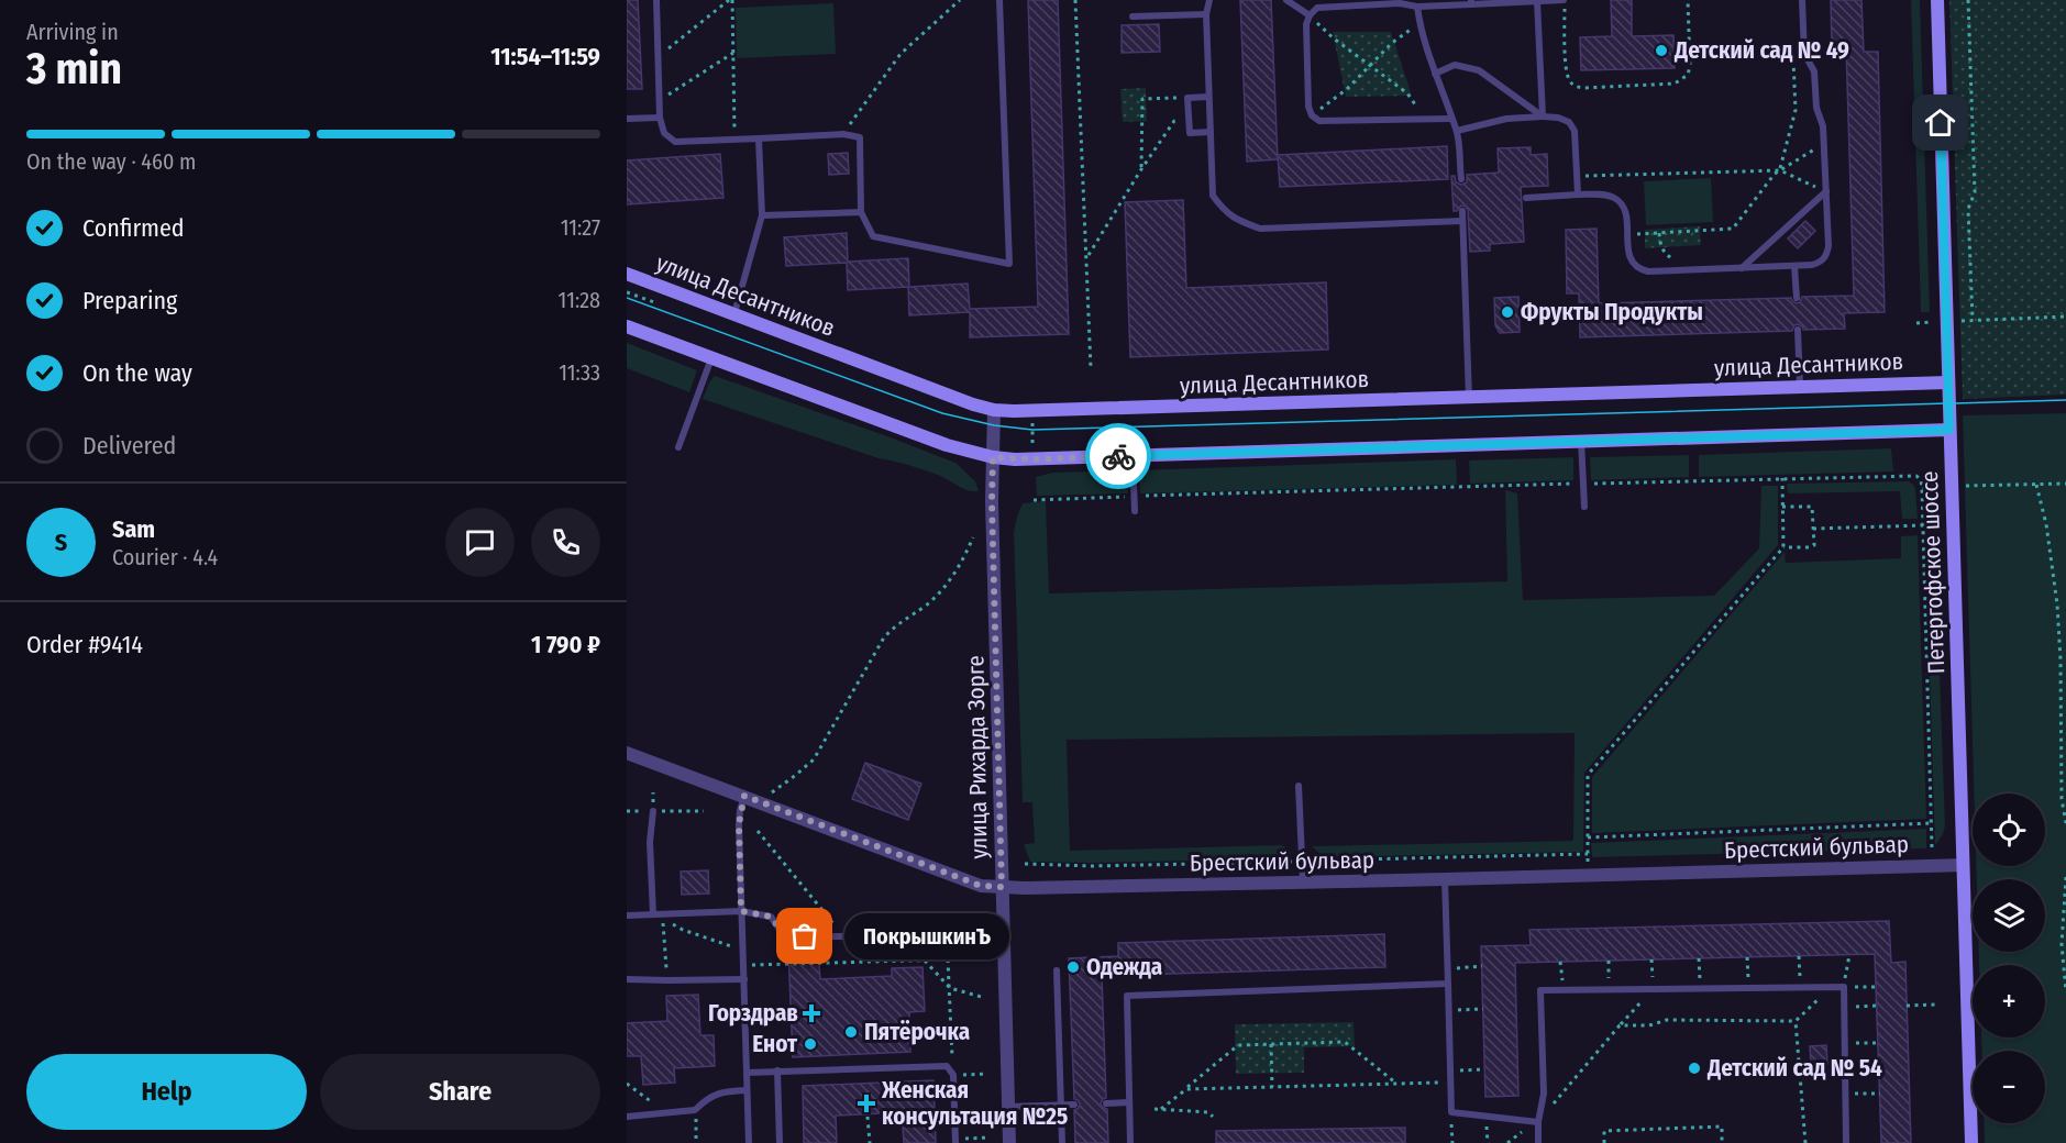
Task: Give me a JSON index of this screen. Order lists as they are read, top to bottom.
{
  "streets": {
    "street": [
      "улица Десантников",
      "Петергофское шоссе",
      "улица Рихарда Зорге",
      "Брестский бульвар"
    ]
  },
  "crossings": [
    ["улица Десантников", "Петергофское шоссе"],
    ["улица Десантников", "улица Рихарда Зорге"],
    ["Петергофское шоссе", "Брестский бульвар"],
    ["улица Рихарда Зорге", "Брестский бульвар"]
  ],
  "places": {
    "other": [
      "Детский сад № 49",
      "Фрукты Продукты",
      "ПокрышкинЪ",
      "Одежда",
      "Пятёрочка",
      "Енот",
      "Детский сад № 54"
    ],
    "health": ["Горздрав", "Женская консультация №25"]
  },
  "page": {
    "heading": ["3 min", "Arriving in", "11:54–11:59"],
    "panel": [
      "Sam",
      "Courier · 4.4",
      "Order #9414",
      "1 790 ₽"
    ],
    "bar": "On the way · 460 m",
    "list": [
      ["Confirmed", "11:27"],
      ["Preparing", "11:28"],
      ["On the way", "11:33"],
      "Delivered"
    ],
    "round": "S",
    "map_buttons": ["+", "−"],
    "bubble": "ПокрышкинЪ",
    "buttons": ["Help", "Share"]
  }
}
